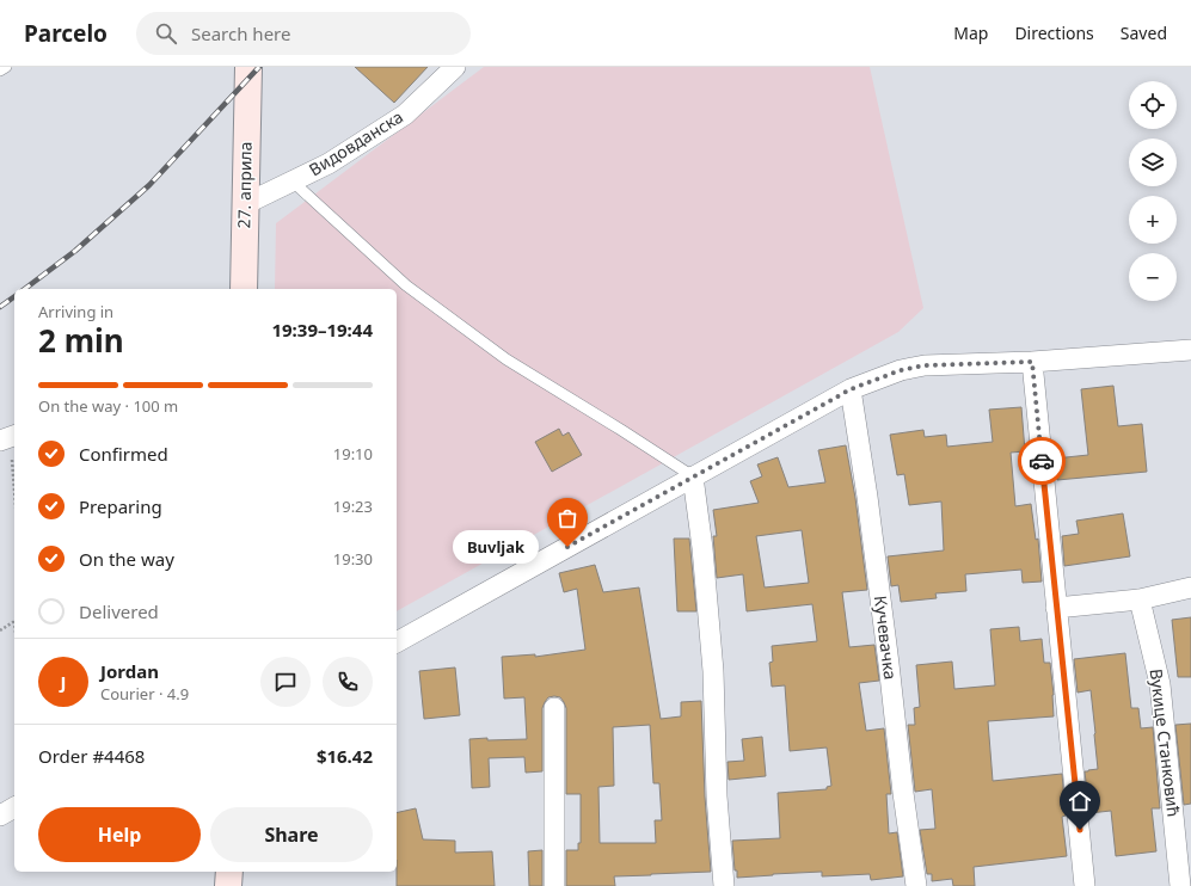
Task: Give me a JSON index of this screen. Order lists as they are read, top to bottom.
{
  "streets": {
    "main road": ["27. априла"],
    "street": ["Видовданска", "Кучевачка", "Вукице Станковић"]
  },
  "crossings": [
    ["Видовданска", "27. априла"]
  ],
  "places": ["Buvljak"],
  "page": {
    "header": "Parcelo",
    "search": "Search here",
    "nav": ["Map", "Directions", "Saved"],
    "map_buttons": ["+", "−"],
    "heading": ["2 min", "Arriving in", "19:39–19:44"],
    "panel": [
      "Jordan",
      "Courier · 4.9",
      "Order #4468",
      "$16.42"
    ],
    "bar": "On the way · 100 m",
    "list": [
      ["Confirmed", "19:10"],
      ["Preparing", "19:23"],
      ["On the way", "19:30"],
      "Delivered"
    ],
    "bubble": "Buvljak",
    "round": "J",
    "buttons": ["Help", "Share"]
  }
}
